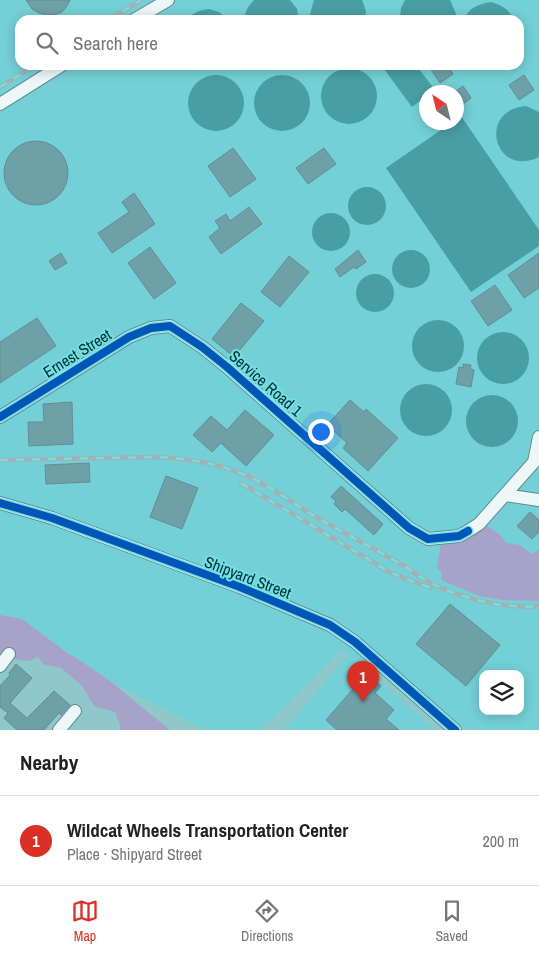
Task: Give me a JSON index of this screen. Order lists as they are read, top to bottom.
{
  "streets": {
    "street": ["Ernest Street", "Service Road 1", "Shipyard Street"]
  },
  "crossings": [
    ["Ernest Street", "Service Road 1"]
  ],
  "north": "top left",
  "page": {
    "search": "Search here",
    "pins": "1",
    "heading": "Nearby",
    "list": [
      {
        "mark": "1",
        "name": "Wildcat Wheels Transportation Center",
        "note": "Place · Shipyard Street",
        "value": "200 m"
      }
    ],
    "nav": ["Map", "Directions", "Saved"]
  }
}
